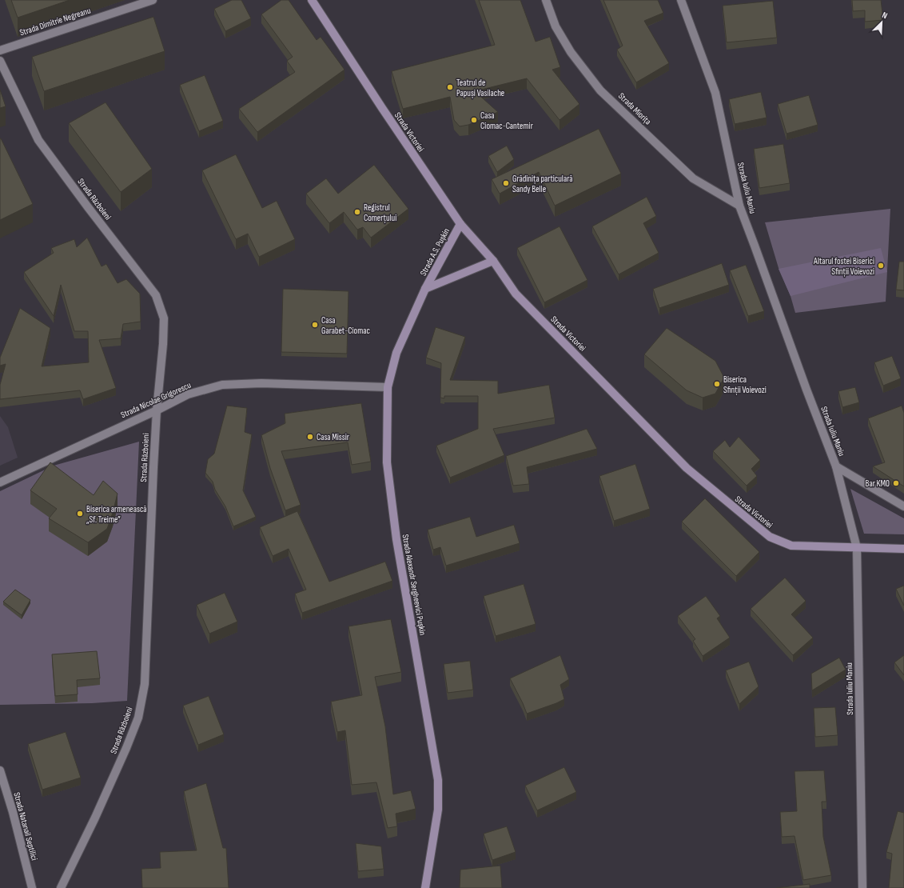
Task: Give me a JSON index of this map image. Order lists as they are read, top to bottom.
{
  "streets": {
    "street": [
      "Strada Dimitrie Negreanu",
      "Strada Miorița",
      "Strada Victoriei",
      "Strada Iuliu Maniu",
      "Strada Războieni",
      "Strada A.S. Pușkin",
      "Strada Nicolae Grigorescu",
      "Strada Alexandr Sergheevici Pușkin",
      "Strada Natanail Septilici"
    ]
  },
  "crossings": [
    ["Strada Miorița", "Strada Iuliu Maniu"],
    ["Strada Victoriei", "Strada Iuliu Maniu"],
    ["Strada Victoriei", "Strada A.S. Pușkin"],
    ["Strada Războieni", "Strada Nicolae Grigorescu"],
    ["Strada A.S. Pușkin", "Strada Alexandr Sergheevici Pușkin"],
    ["Strada Nicolae Grigorescu", "Strada Alexandr Sergheevici Pușkin"]
  ],
  "places": [
    "Teatrul de Papuși Vasilache",
    "Casa Ciomac-Cantemir",
    "Grădinița particulară Sandy Belle",
    "Registrul Comerțului",
    "Altarul fostei Biserici Sfinții Voievozi",
    "Casa Garabet-Ciomac",
    "Biserica Sfinții Voievozi",
    "Casa Missir",
    "Bar KM0",
    "Biserica armenească „Sf. Treime”"
  ],
  "north": "top right"
}
